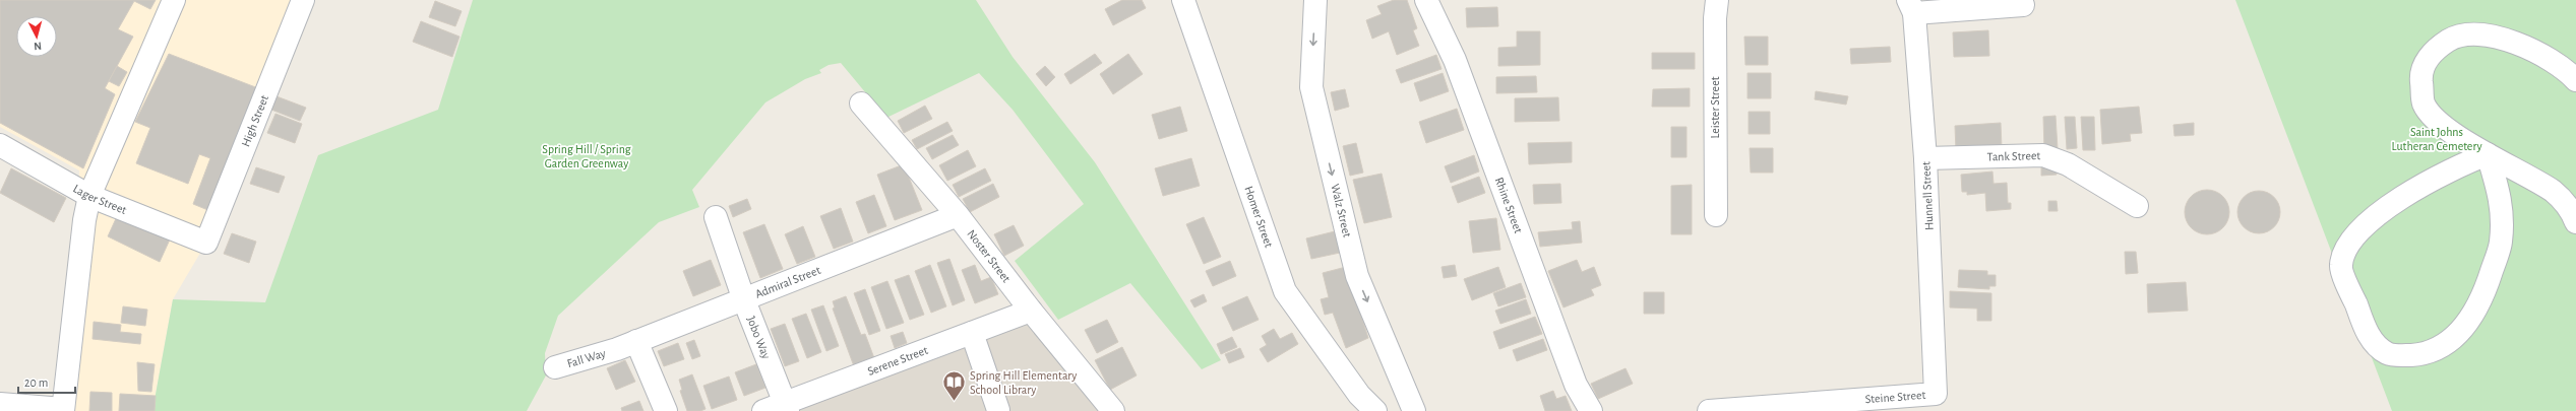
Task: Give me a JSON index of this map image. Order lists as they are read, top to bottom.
{
  "streets": {
    "street": [
      "Leister Street",
      "High Street",
      "Tank Street",
      "Hunnell Street",
      "Lager Street",
      "Rhine Street",
      "Walz Street",
      "Homer Street",
      "Noster Street",
      "Admiral Street",
      "Jobo Way",
      "Fall Way",
      "Serene Street",
      "Steine Street"
    ]
  },
  "crossings": [
    ["High Street", "Lager Street"],
    ["Tank Street", "Hunnell Street"],
    ["Hunnell Street", "Steine Street"],
    ["Noster Street", "Admiral Street"],
    ["Noster Street", "Serene Street"],
    ["Admiral Street", "Jobo Way"],
    ["Admiral Street", "Fall Way"],
    ["Jobo Way", "Serene Street"]
  ],
  "one_way": ["Walz Street"],
  "parks": ["Saint Johns Lutheran Cemetery", "Spring Hill / Spring Garden Greenway"],
  "places": {
    "library": ["Spring Hill Elementary School Library"]
  },
  "scale_bar": "20 m",
  "north": "bottom"
}
